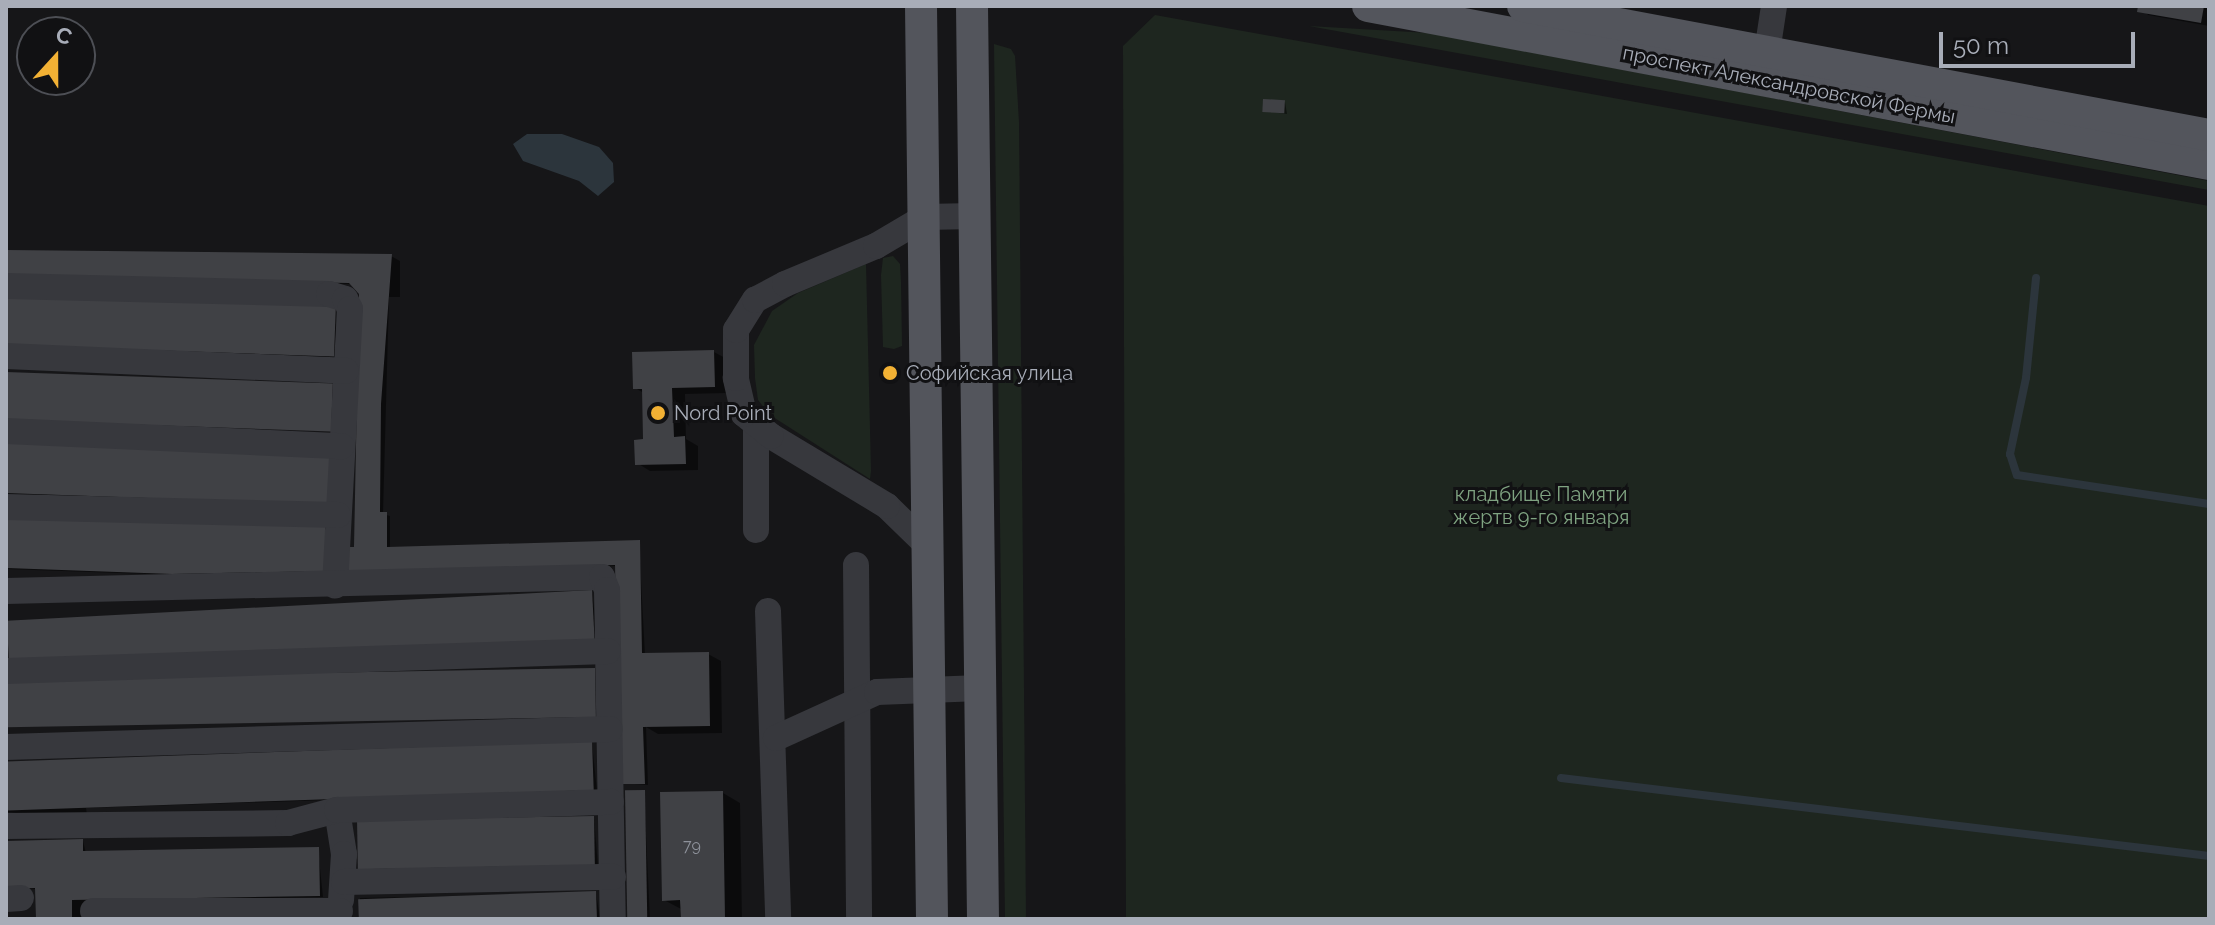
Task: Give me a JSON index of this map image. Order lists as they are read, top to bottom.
{
  "streets": {
    "main road": ["проспект Александровской Фермы"]
  },
  "parks": ["кладбище Памяти жертв 9-го января"],
  "places": ["Софийская улица", "Nord Point"],
  "house_numbers": ["79"],
  "scale_bar": "50 m",
  "north": "top"
}
